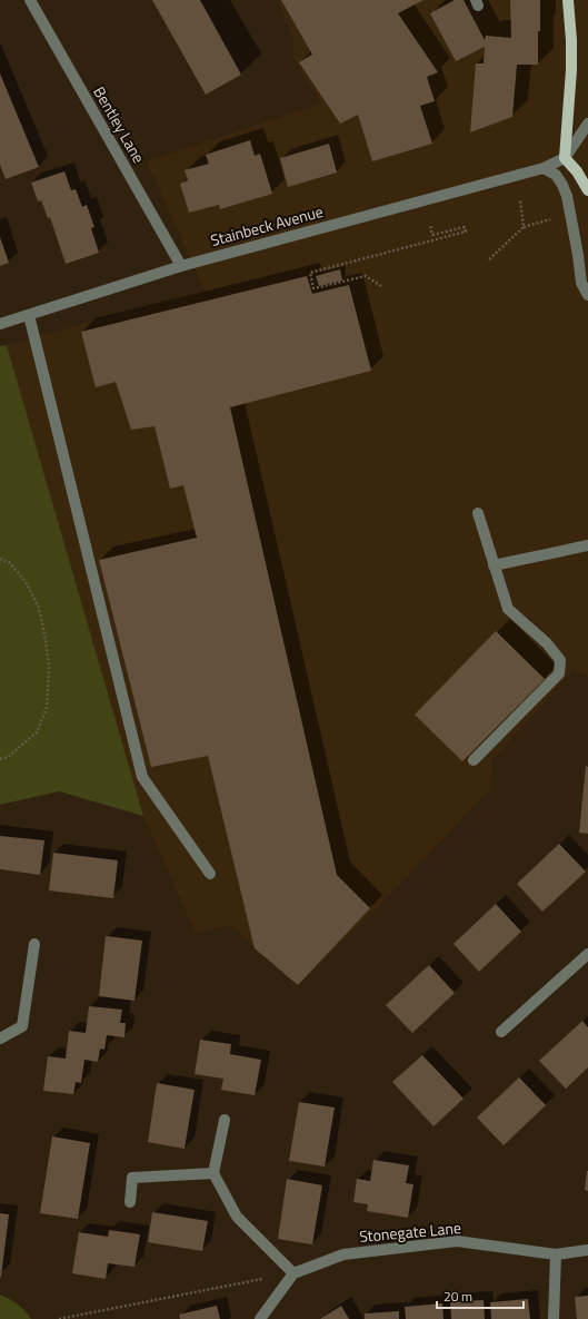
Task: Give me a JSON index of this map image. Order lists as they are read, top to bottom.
{
  "streets": {
    "street": ["Bentley Lane", "Stainbeck Avenue", "Stonegate Lane"]
  },
  "crossings": [
    ["Bentley Lane", "Stainbeck Avenue"]
  ],
  "scale_bar": "20 m"
}
